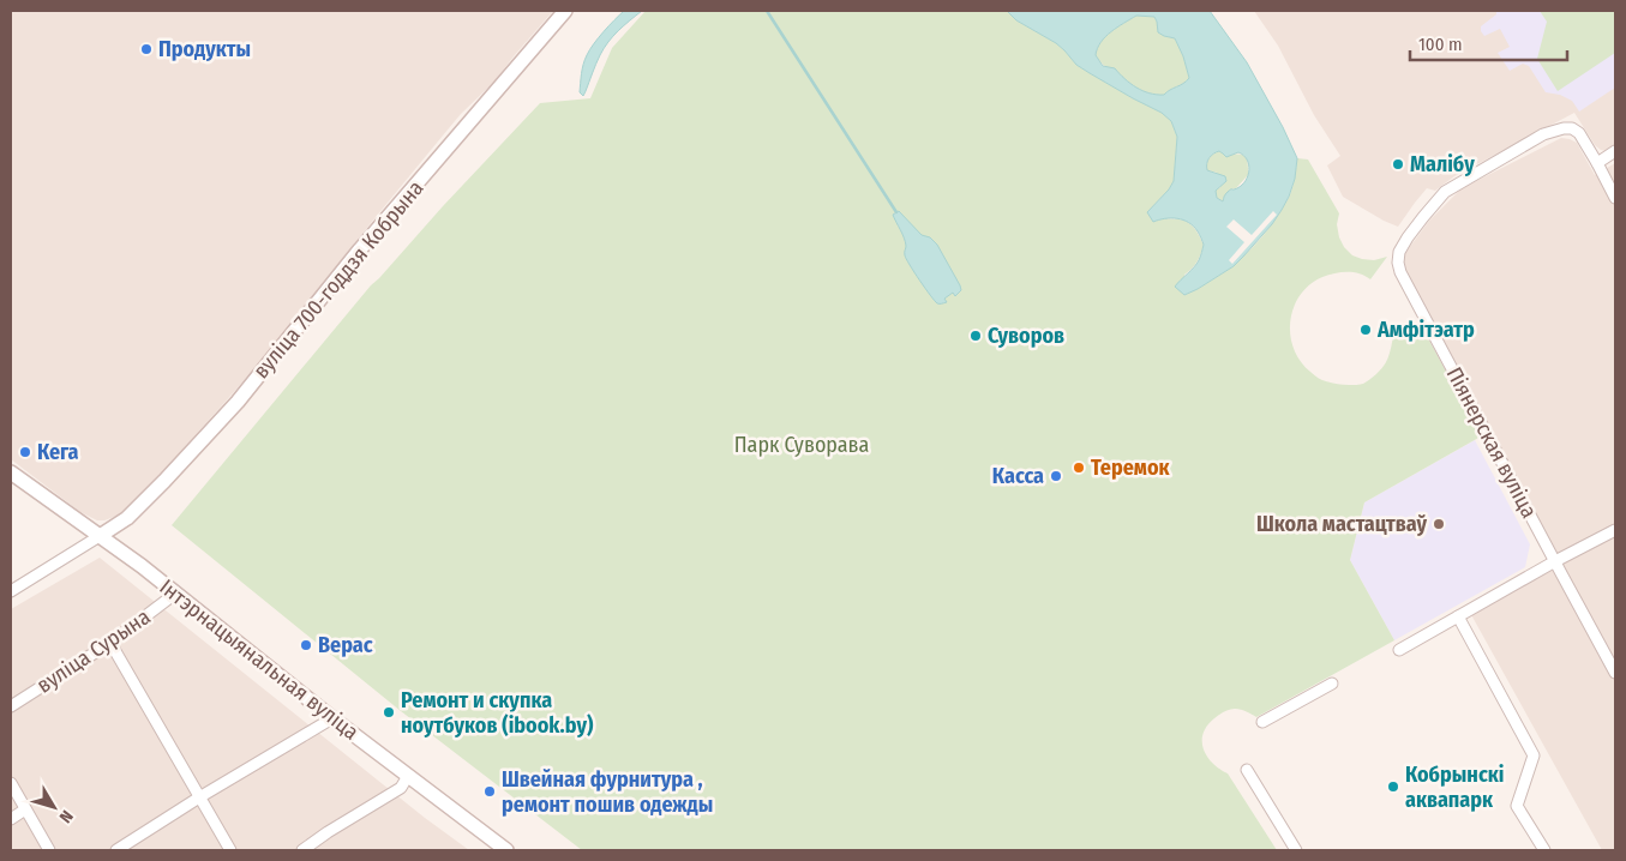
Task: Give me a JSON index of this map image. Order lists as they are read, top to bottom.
{
  "streets": {
    "street": [
      "вуліца 700-годдзя Кобрына",
      "Піянерская вуліца",
      "вуліца Сурына",
      "Інтэрнацыянальная вуліца"
    ]
  },
  "crossings": [
    ["вуліца 700-годдзя Кобрына", "Інтэрнацыянальная вуліца"],
    ["вуліца Сурына", "Інтэрнацыянальная вуліца"]
  ],
  "parks": ["Парк Суворава"],
  "places": [
    "Продукты",
    "Малібу",
    "Амфітэатр",
    "Суворов",
    "Кега",
    "Теремок",
    "Касса",
    "Школа мастацтваў",
    "Верас",
    "Ремонт и скупка ноутбуков (ibook.by)",
    "Кобрынскі аквапарк",
    "Швейная фурнитура , ремонт пошив одежды"
  ],
  "scale_bar": "100 m",
  "north": "bottom right"
}
